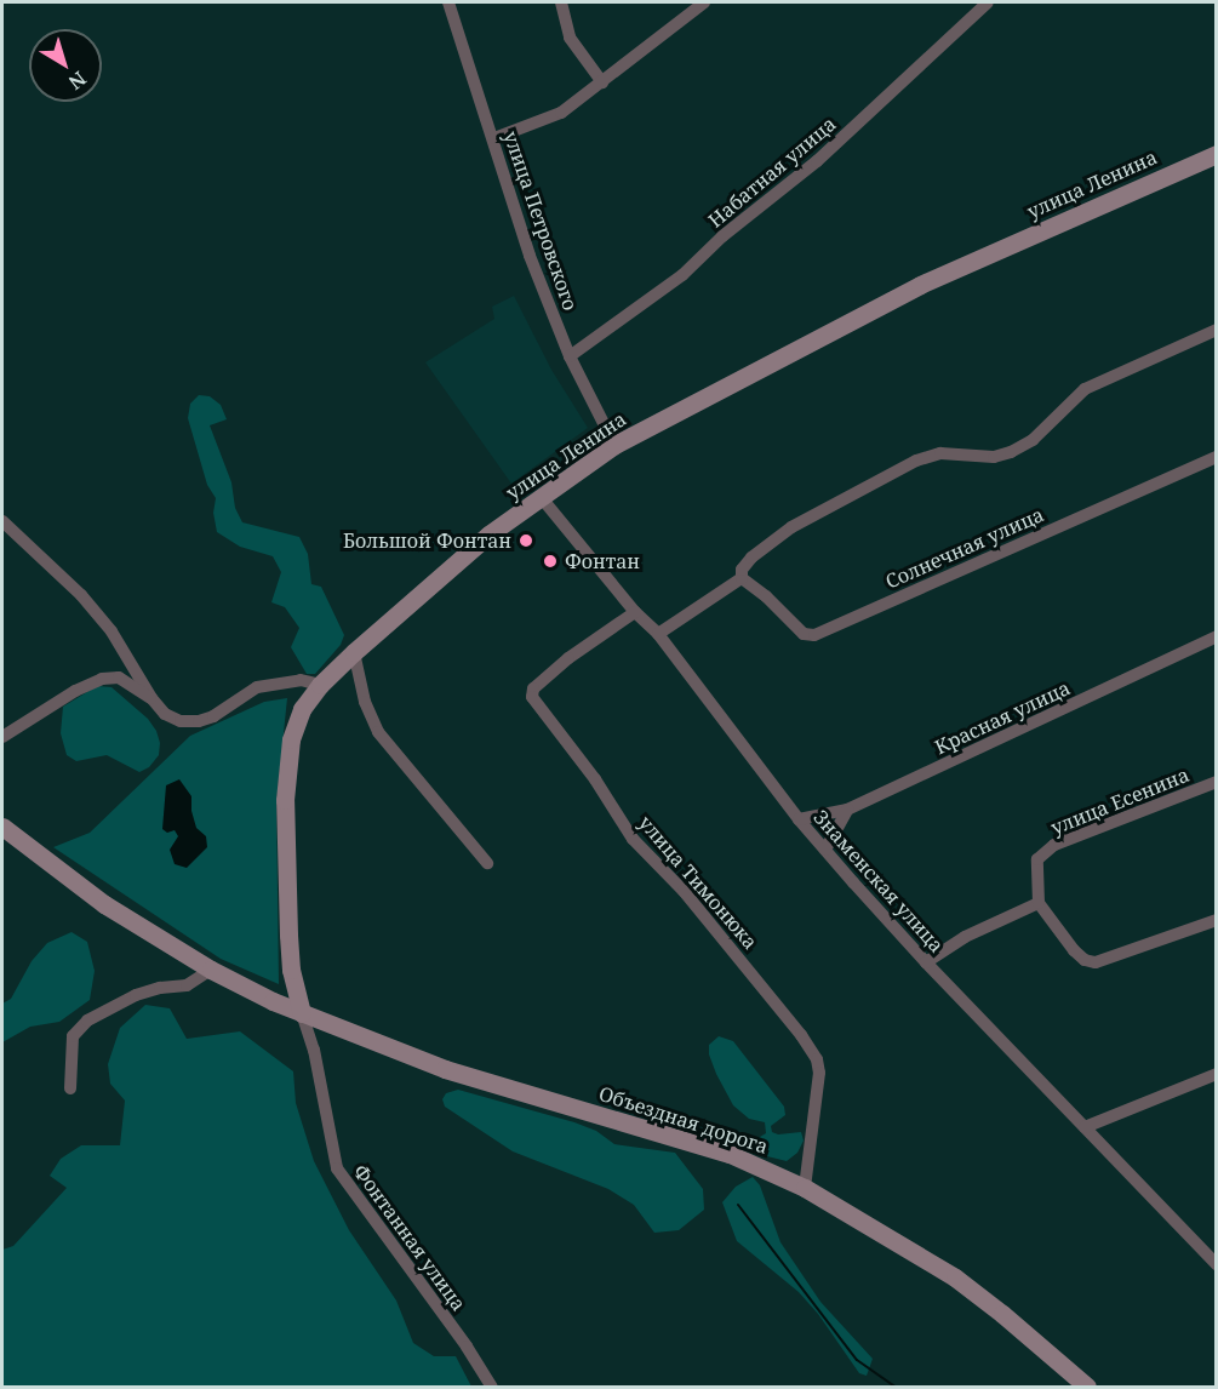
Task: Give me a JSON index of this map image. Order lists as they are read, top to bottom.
{
  "streets": {
    "street": [
      "Набатная улица",
      "улица Ленина",
      "улица Петровского",
      "Солнечная улица",
      "Красная улица",
      "улица Есенина",
      "Знаменская улица",
      "улица Тимонюка",
      "Объездная дорога",
      "Фонтанная улица"
    ]
  },
  "crossings": [
    ["Набатная улица", "улица Петровского"],
    ["улица Ленина", "улица Петровского"],
    ["улица Ленина", "Знаменская улица"],
    ["улица Ленина", "Объездная дорога"],
    ["улица Ленина", "Фонтанная улица"],
    ["Красная улица", "Знаменская улица"],
    ["Знаменская улица", "улица Тимонюка"],
    ["улица Тимонюка", "Объездная дорога"],
    ["Объездная дорога", "Фонтанная улица"]
  ],
  "places": ["Большой Фонтан", "Фонтан"],
  "north": "bottom right"
}
